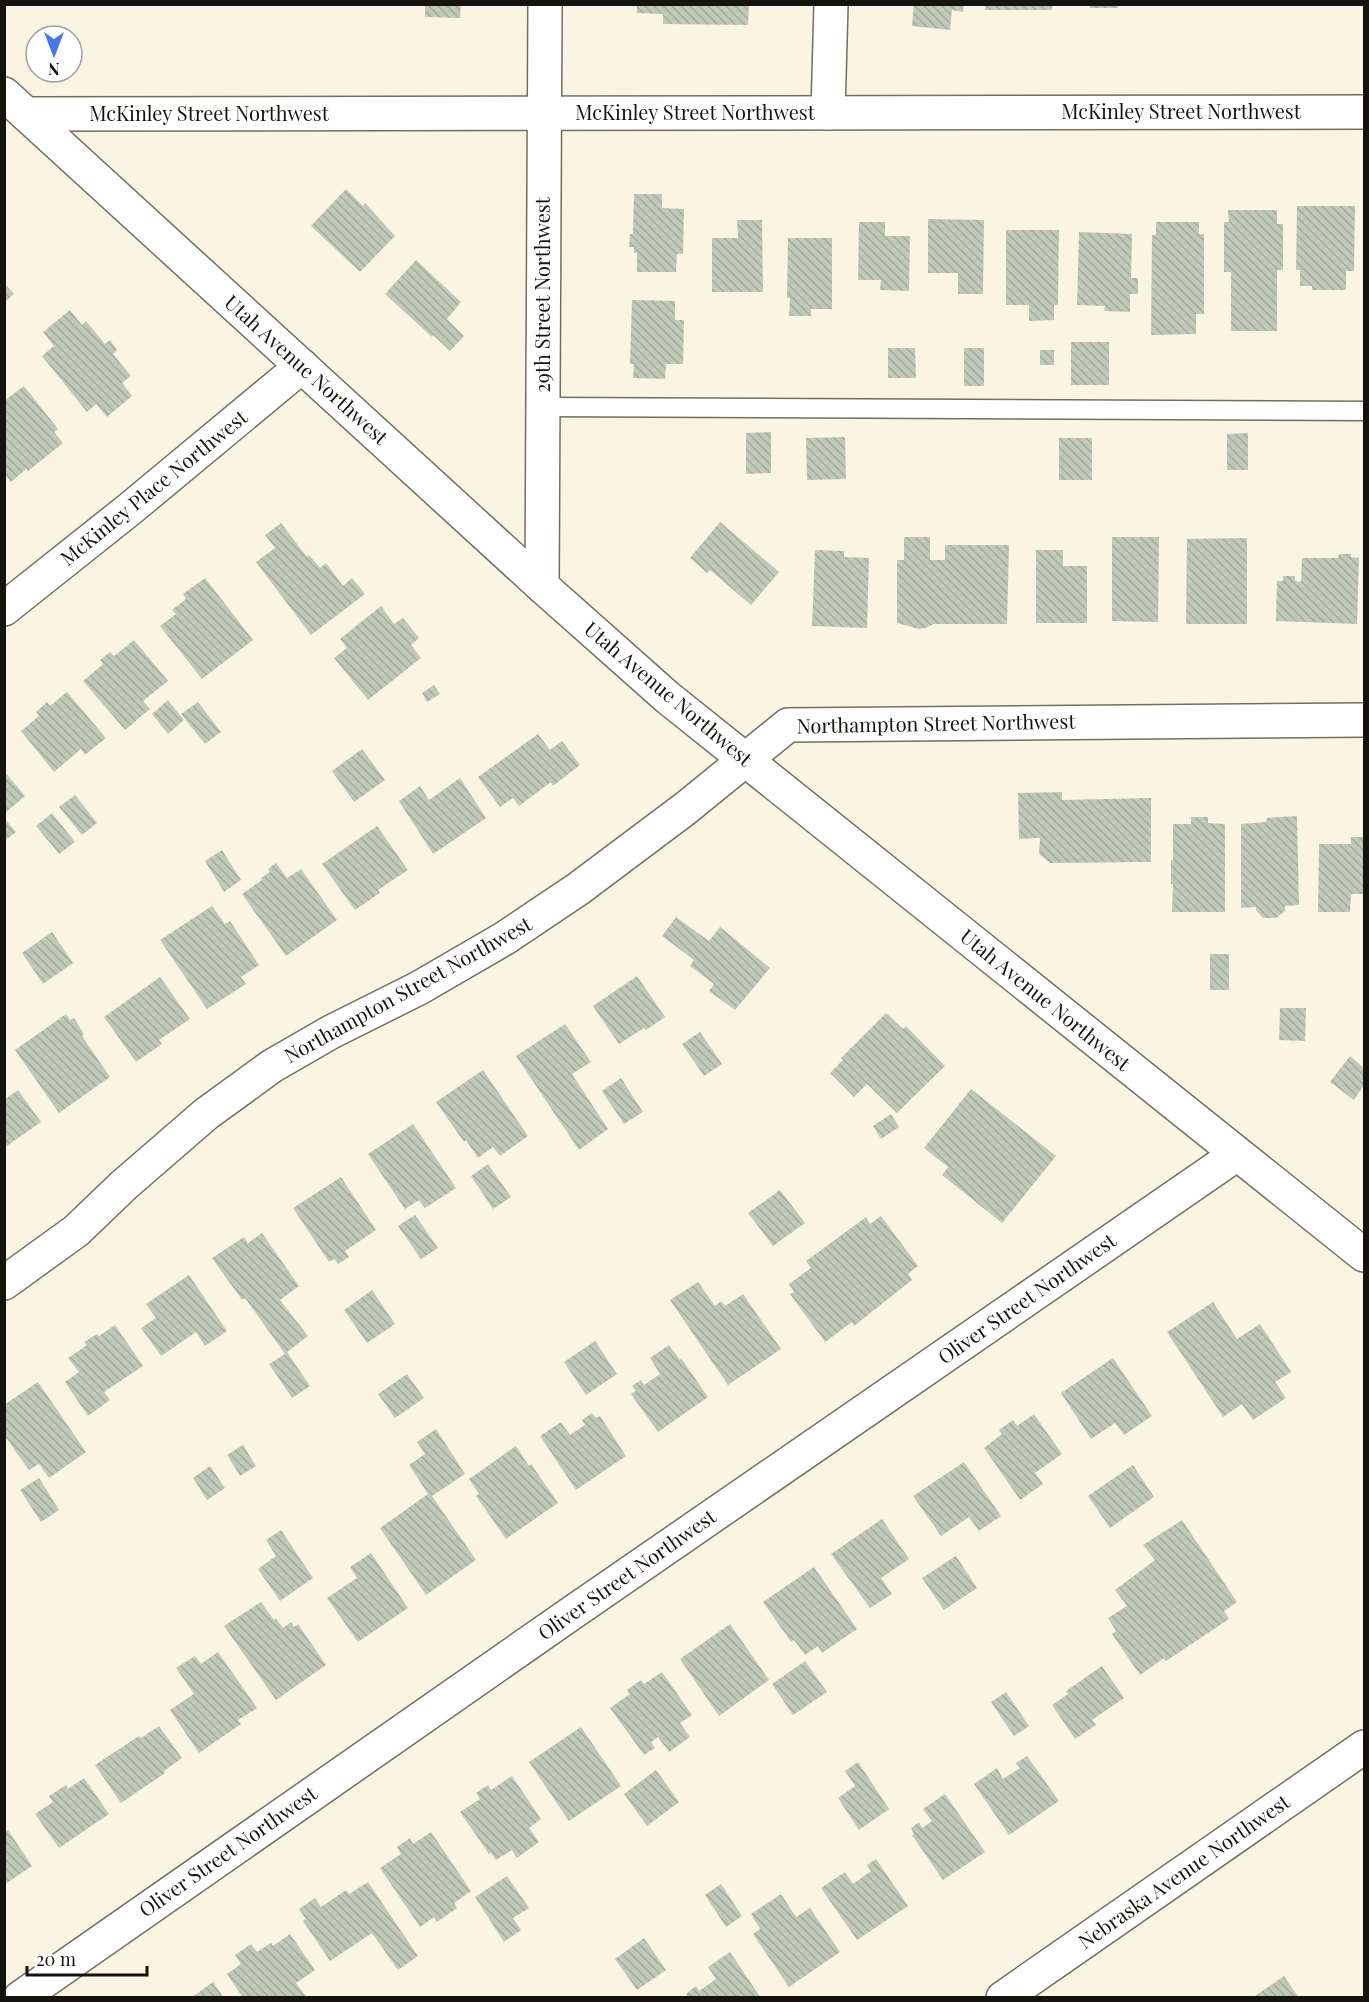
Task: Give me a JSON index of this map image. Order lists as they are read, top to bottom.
{
  "streets": {
    "street": [
      "McKinley Street Northwest",
      "29th Street Northwest",
      "Utah Avenue Northwest",
      "McKinley Place Northwest",
      "Northampton Street Northwest",
      "Oliver Street Northwest",
      "Nebraska Avenue Northwest"
    ]
  },
  "crossings": [
    ["McKinley Street Northwest", "29th Street Northwest"],
    ["McKinley Street Northwest", "Utah Avenue Northwest"],
    ["29th Street Northwest", "Utah Avenue Northwest"],
    ["Utah Avenue Northwest", "McKinley Place Northwest"],
    ["Utah Avenue Northwest", "Northampton Street Northwest"],
    ["Utah Avenue Northwest", "Oliver Street Northwest"]
  ],
  "scale_bar": "20 m",
  "north": "bottom"
}
